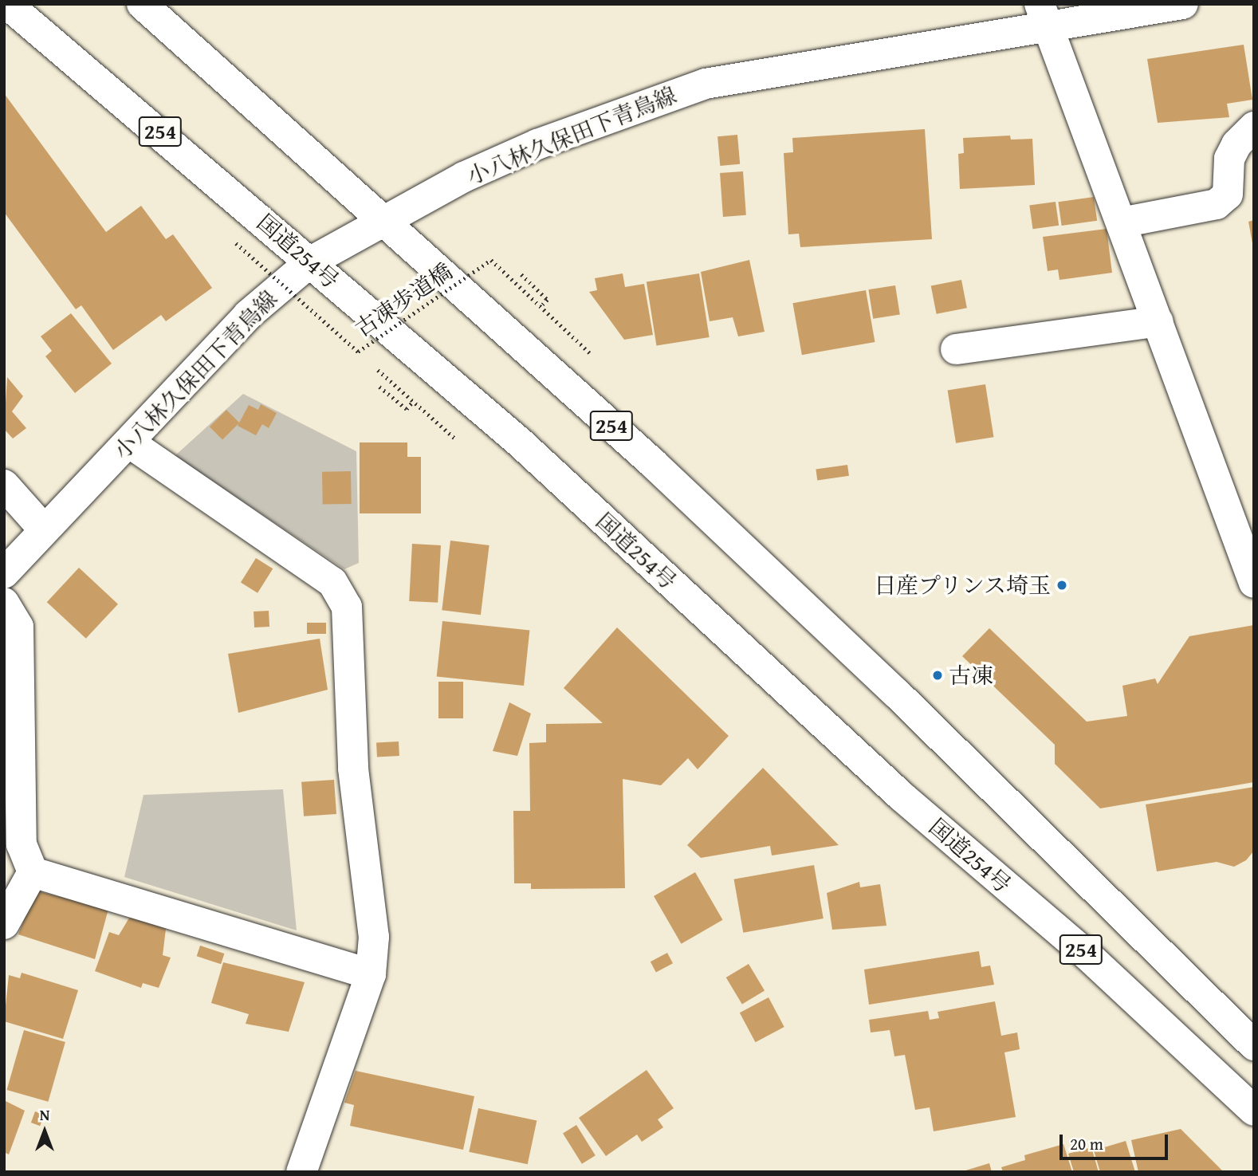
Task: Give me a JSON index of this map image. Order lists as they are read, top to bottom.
{
  "streets": {
    "main road": ["254", "小八林久保田下青鳥線", "国道254号"],
    "path": ["古凍歩道橋"]
  },
  "crossings": [
    ["254", "小八林久保田下青鳥線"],
    ["小八林久保田下青鳥線", "国道254号"]
  ],
  "places": ["日産プリンス埼玉", "古凍"],
  "scale_bar": "20 m",
  "north": "top"
}
